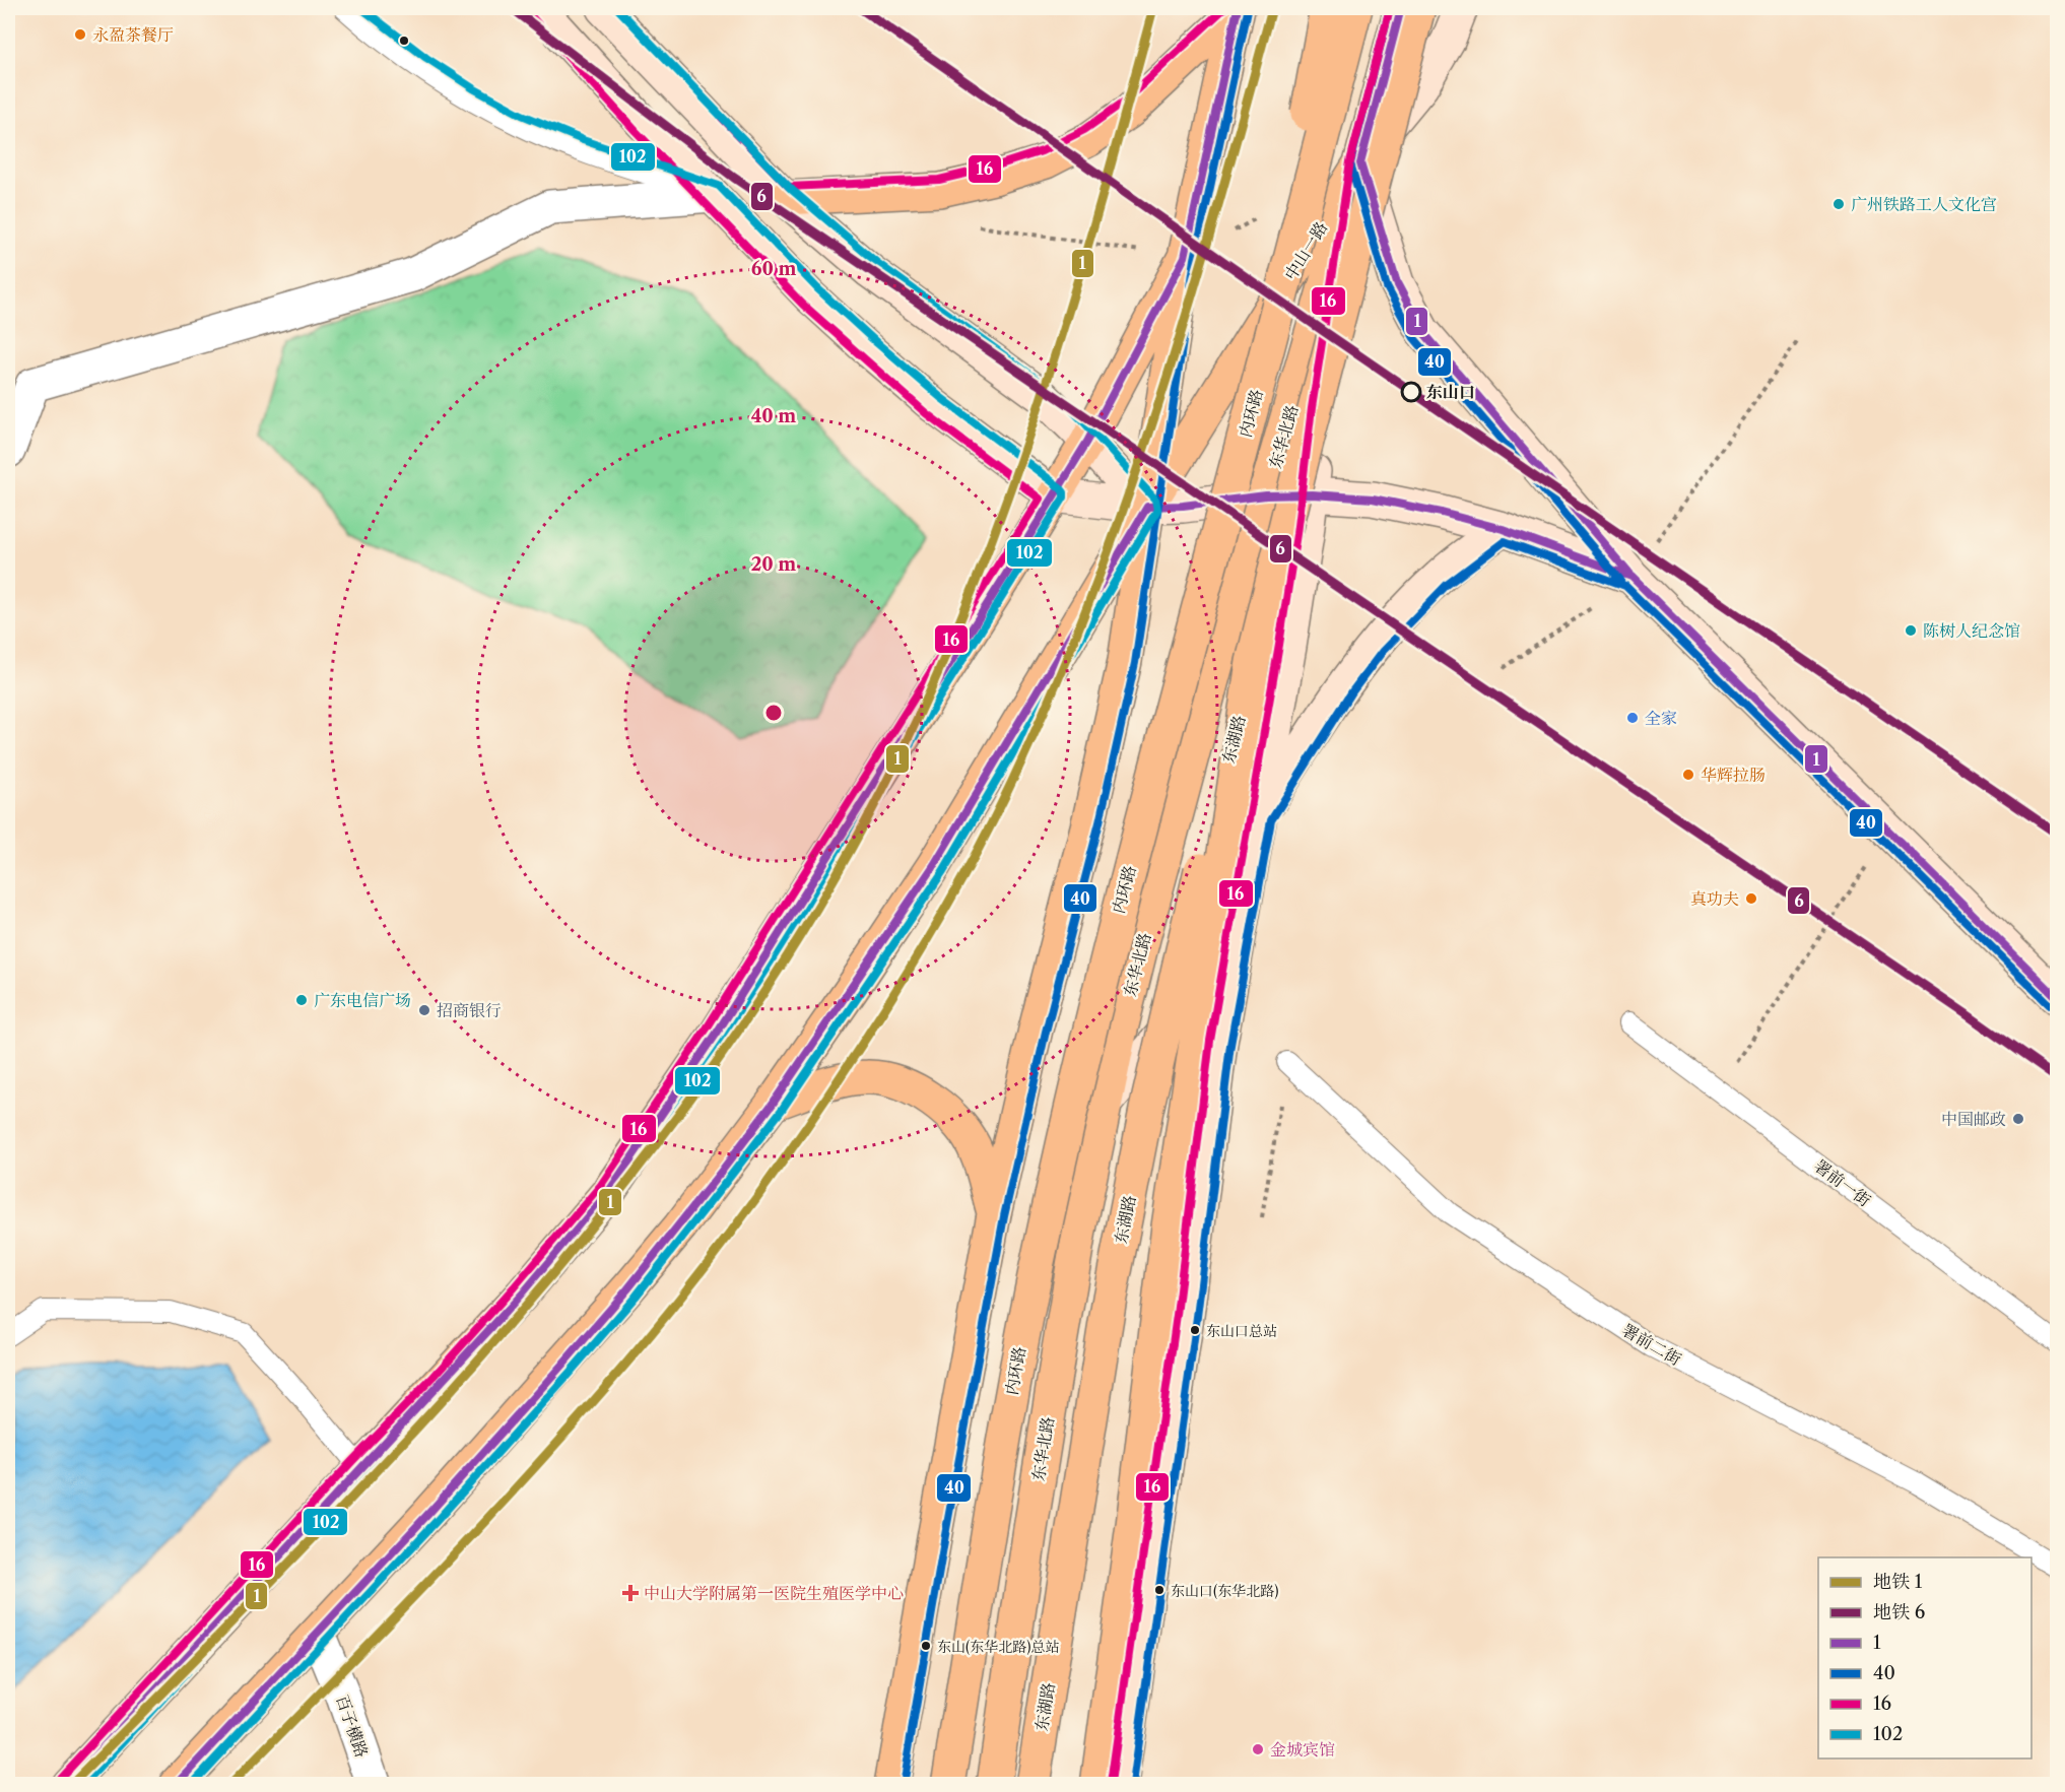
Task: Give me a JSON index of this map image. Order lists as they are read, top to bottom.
{
  "streets": {
    "main road": [
      "中山一路",
      "内环路",
      "东华北路",
      "东湖路"
    ],
    "street": ["百子横路"],
    "lane": ["署前一街", "署前二街"]
  },
  "crossings": [
    ["中山一路", "东华北路"],
    ["中山一路", "百子横路"]
  ],
  "places": {
    "other": [
      "永盈茶餐厅",
      "广州铁路工人文化宫",
      "东山口",
      "陈树人纪念馆",
      "全家",
      "华辉拉肠",
      "真功夫",
      "广东电信广场",
      "招商银行",
      "中国邮政",
      "东山口总站",
      "东山口(东华北路)",
      "东山(东华北路)总站",
      "金城宾馆"
    ],
    "health": ["中山大学附属第一医院生殖医学中心"]
  },
  "lines": [
    "metro line 1",
    "metro line 6",
    "transit line 1",
    "transit line 40",
    "transit line 16",
    "transit line 102"
  ],
  "legend": [
    "地铁 1",
    "地铁 6",
    "1",
    "40",
    "16",
    "102"
  ],
  "rings": ["60 m", "40 m", "20 m"]
}
